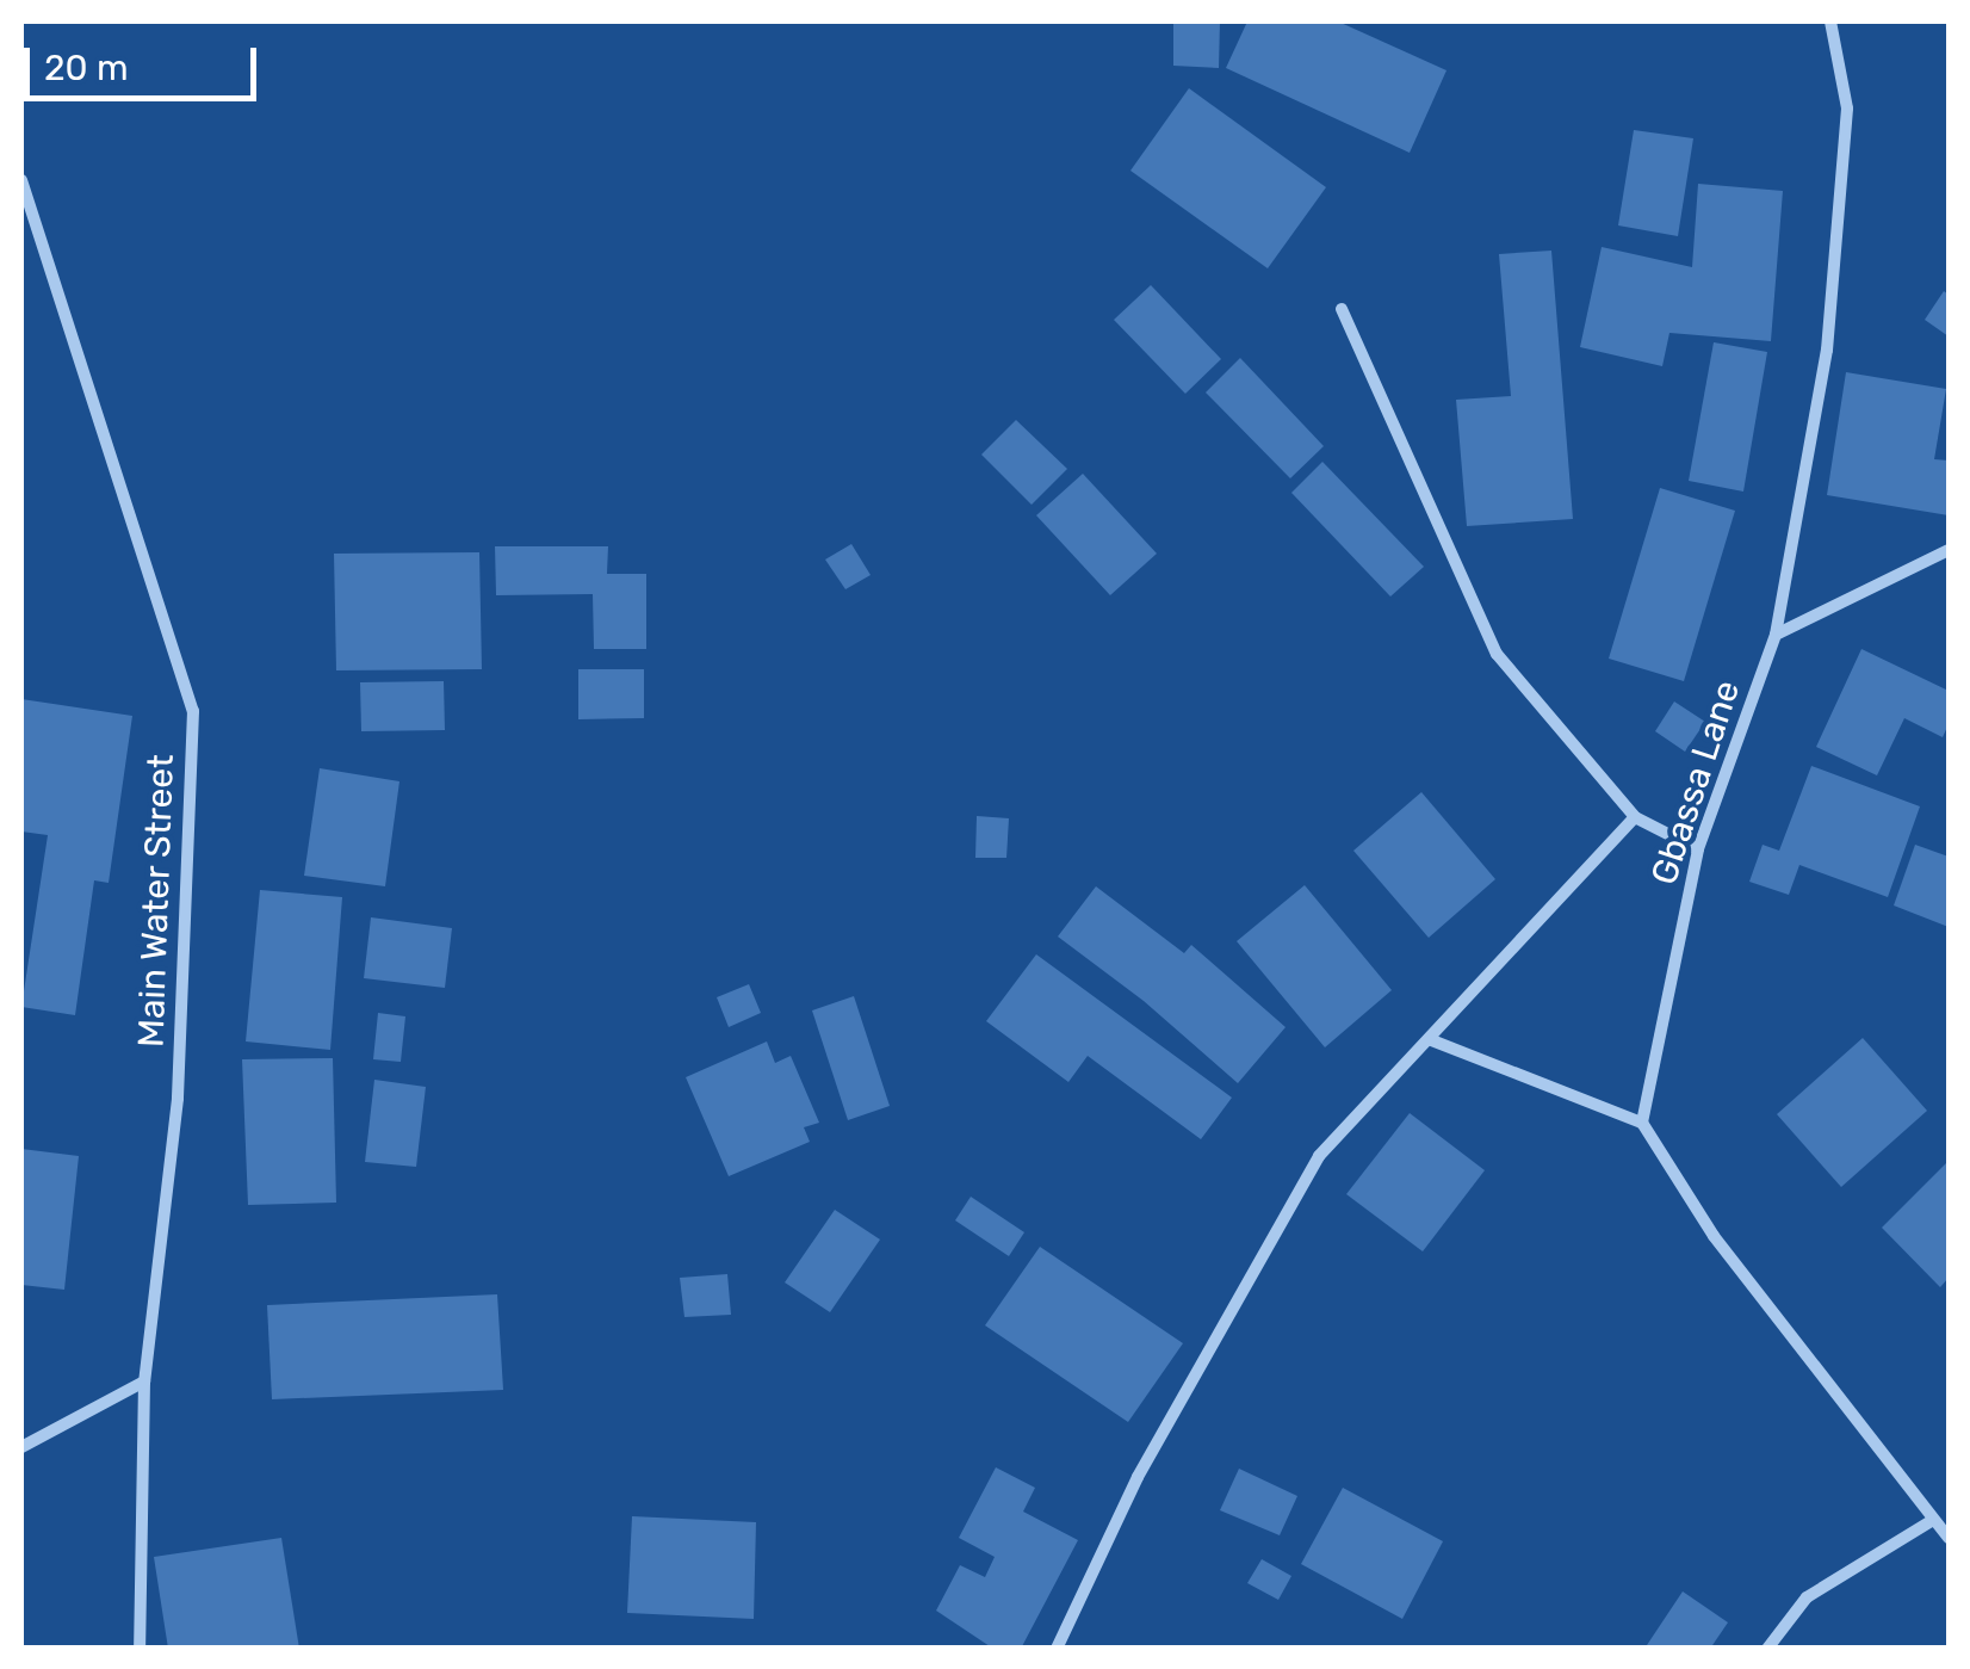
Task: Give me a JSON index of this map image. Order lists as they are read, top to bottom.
{
  "streets": {
    "street": ["Gbassa Lane", "Main Water Street"]
  },
  "scale_bar": "20 m"
}
